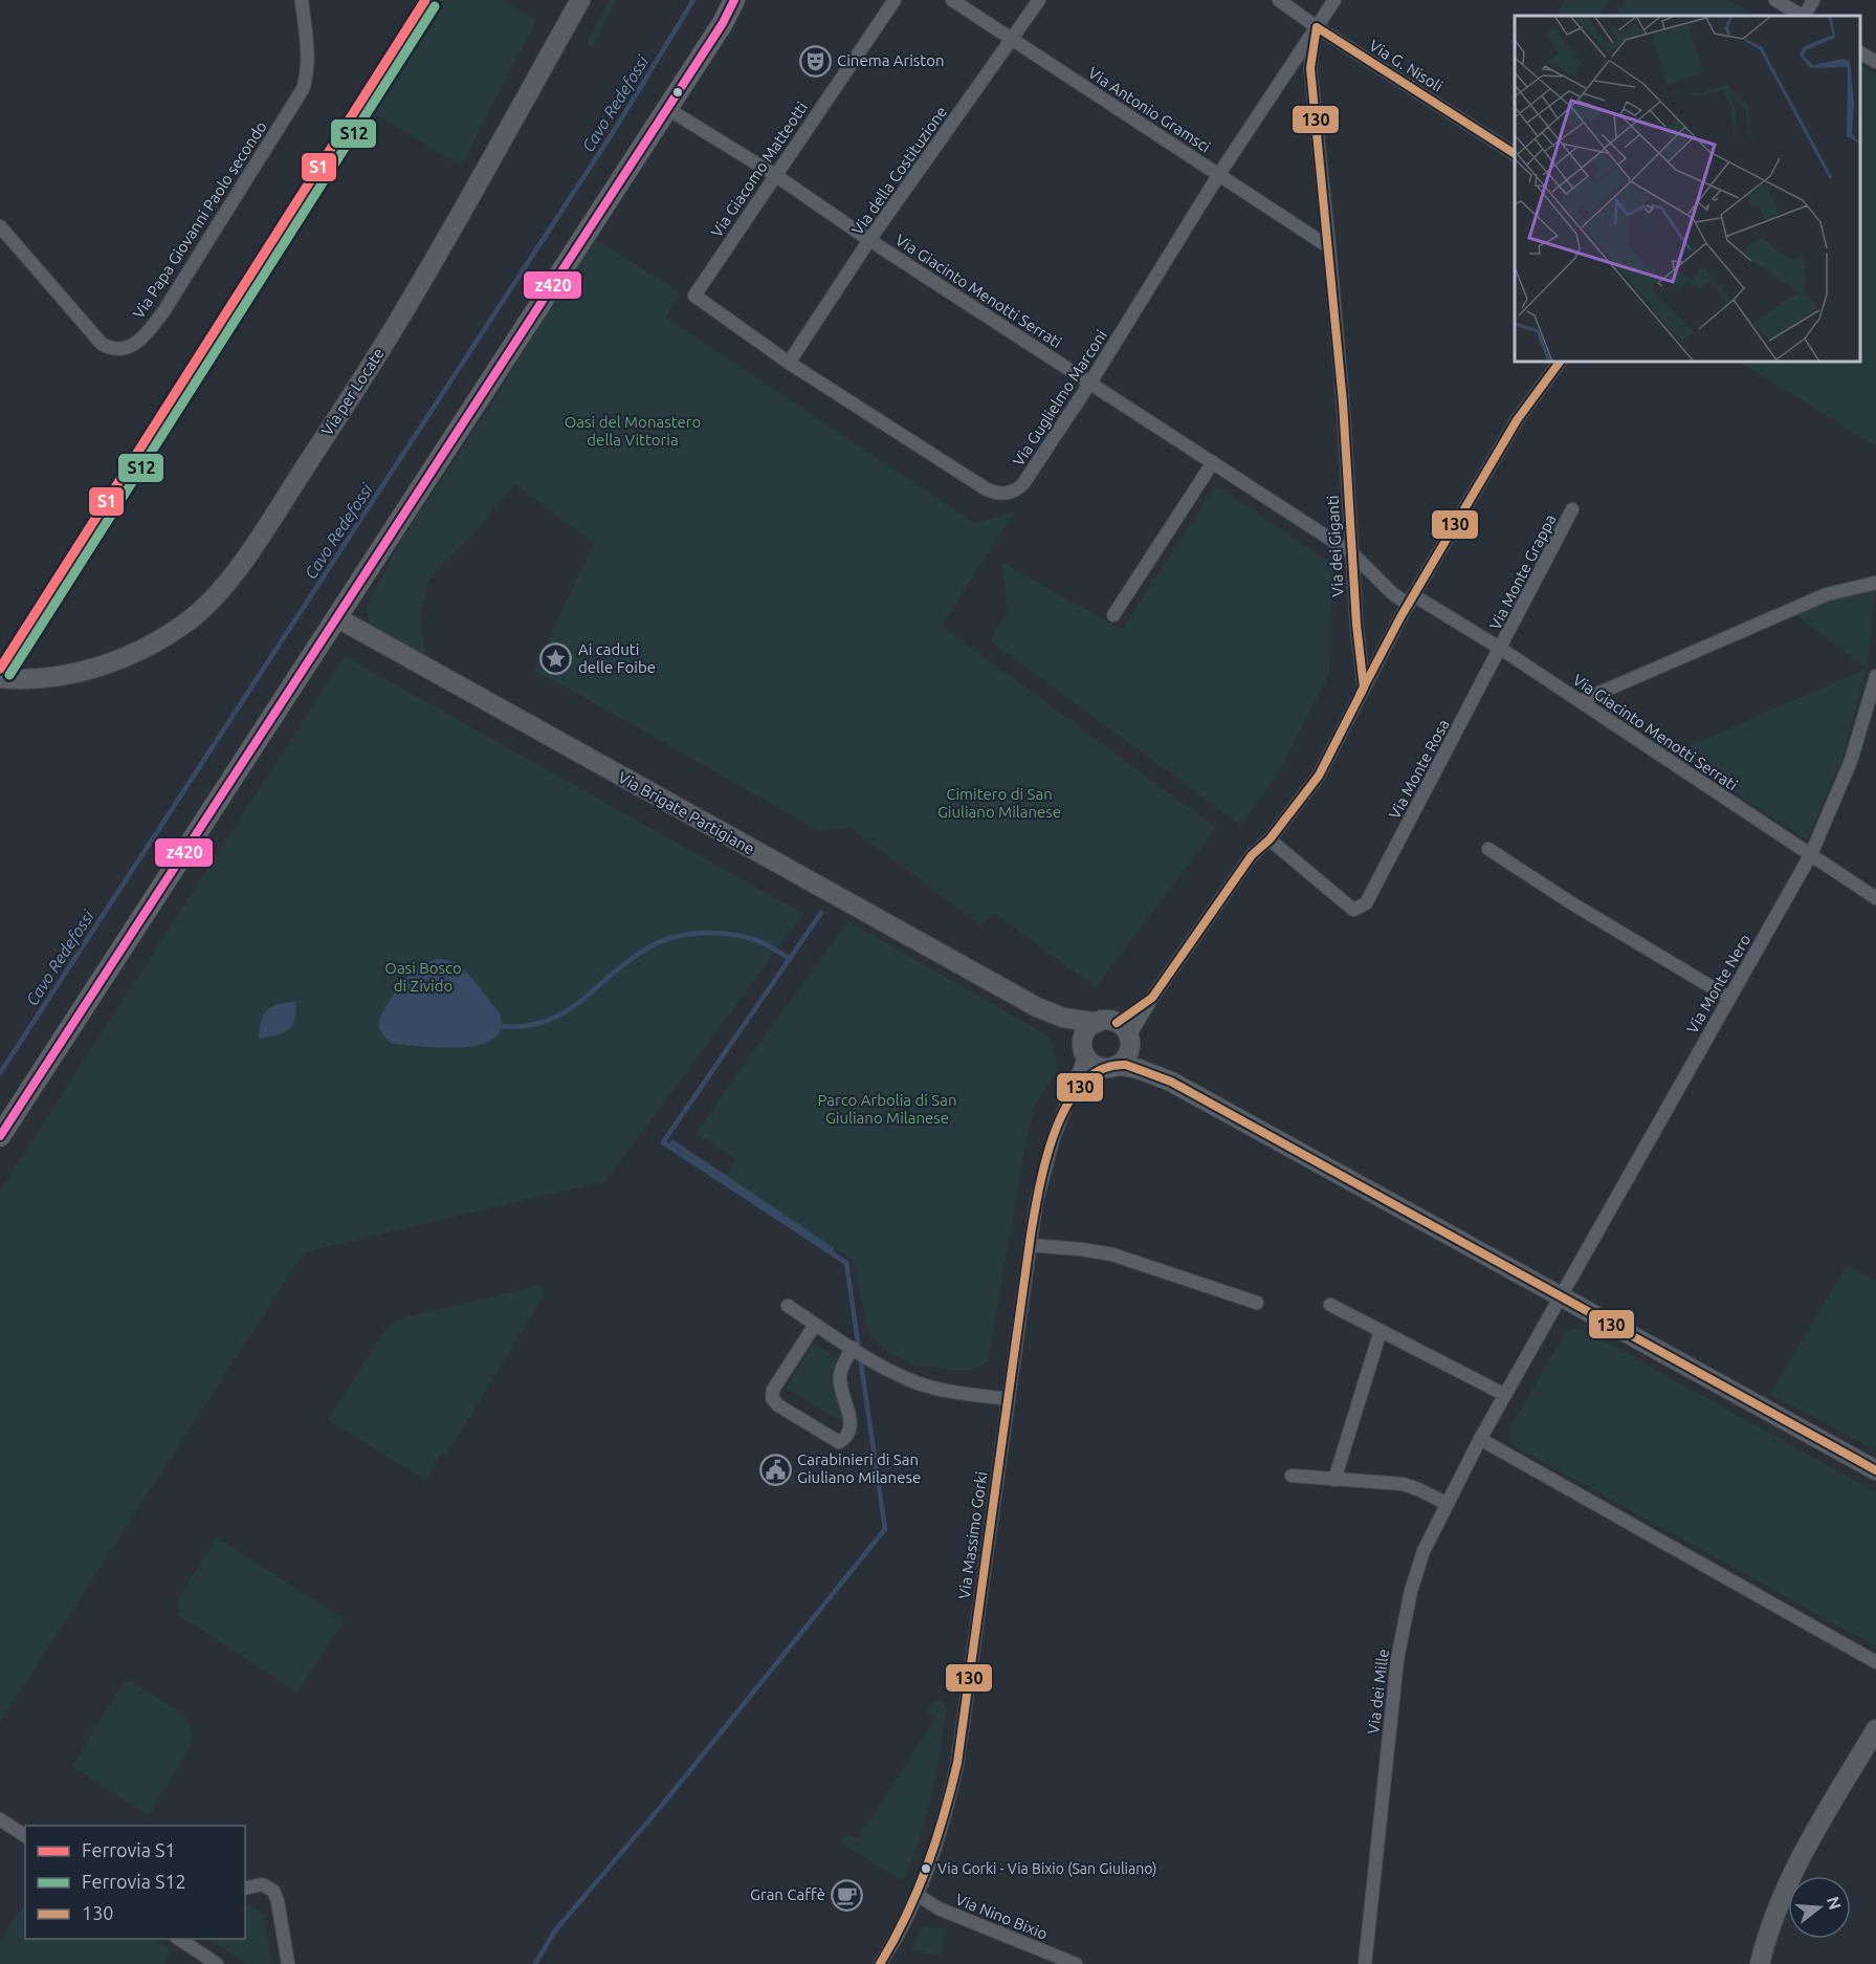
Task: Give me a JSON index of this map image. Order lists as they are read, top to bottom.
{
  "streets": {
    "street": [
      "Via G. Nisoli",
      "Via Antonio Gramsci",
      "Via Giacomo Matteotti",
      "Via della Costituzione",
      "Via Papa Giovanni Paolo secondo",
      "Via Giacinto Menotti Serrati",
      "Via per Locate",
      "Via Guglielmo Marconi",
      "Via dei Giganti",
      "Via Monte Grappa",
      "Via Monte Rosa",
      "Via Brigate Partigiane",
      "Via Monte Nero",
      "Via Massimo Gorki",
      "Via dei Mille",
      "Via Nino Bixio"
    ]
  },
  "crossings": [
    ["Via G. Nisoli", "Via Guglielmo Marconi"],
    ["Via G. Nisoli", "Via dei Giganti"],
    ["Via Antonio Gramsci", "Via della Costituzione"],
    ["Via Antonio Gramsci", "Via Guglielmo Marconi"],
    ["Via Antonio Gramsci", "Via dei Giganti"],
    ["Via Giacomo Matteotti", "Via Giacinto Menotti Serrati"],
    ["Via Giacomo Matteotti", "Via Guglielmo Marconi"],
    ["Via della Costituzione", "Via Giacinto Menotti Serrati"],
    ["Via della Costituzione", "Via Guglielmo Marconi"],
    ["Via Giacinto Menotti Serrati", "Via Guglielmo Marconi"],
    ["Via Giacinto Menotti Serrati", "Via dei Giganti"],
    ["Via Giacinto Menotti Serrati", "Via Monte Grappa"],
    ["Via Giacinto Menotti Serrati", "Via Monte Rosa"],
    ["Via Giacinto Menotti Serrati", "Via Monte Nero"],
    ["Via Guglielmo Marconi", "Via dei Giganti"],
    ["Via Monte Grappa", "Via Monte Rosa"],
    ["Via Brigate Partigiane", "Via Massimo Gorki"],
    ["Via Monte Nero", "Via dei Mille"],
    ["Via Massimo Gorki", "Via Nino Bixio"]
  ],
  "water": ["Cavo Redefossi"],
  "parks": [
    "Oasi del Monastero della Vittoria",
    "Cimitero di San Giuliano Milanese",
    "Oasi Bosco di Zivido",
    "Parco Arbolia di San Giuliano Milanese"
  ],
  "places": {
    "theatre": ["Cinema Ariston"],
    "place": ["Ai caduti delle Foibe"],
    "public building": ["Carabinieri di San Giuliano Milanese"],
    "other": ["Via Gorki - Via Bixio (San Giuliano)"],
    "cafe": ["Gran Caffè"]
  },
  "lines": [
    "rail line S1",
    "transit line z420",
    "rail line S12",
    "transit line 130"
  ],
  "legend": ["Ferrovia S1", "Ferrovia S12", "130"],
  "north": "right"
}
